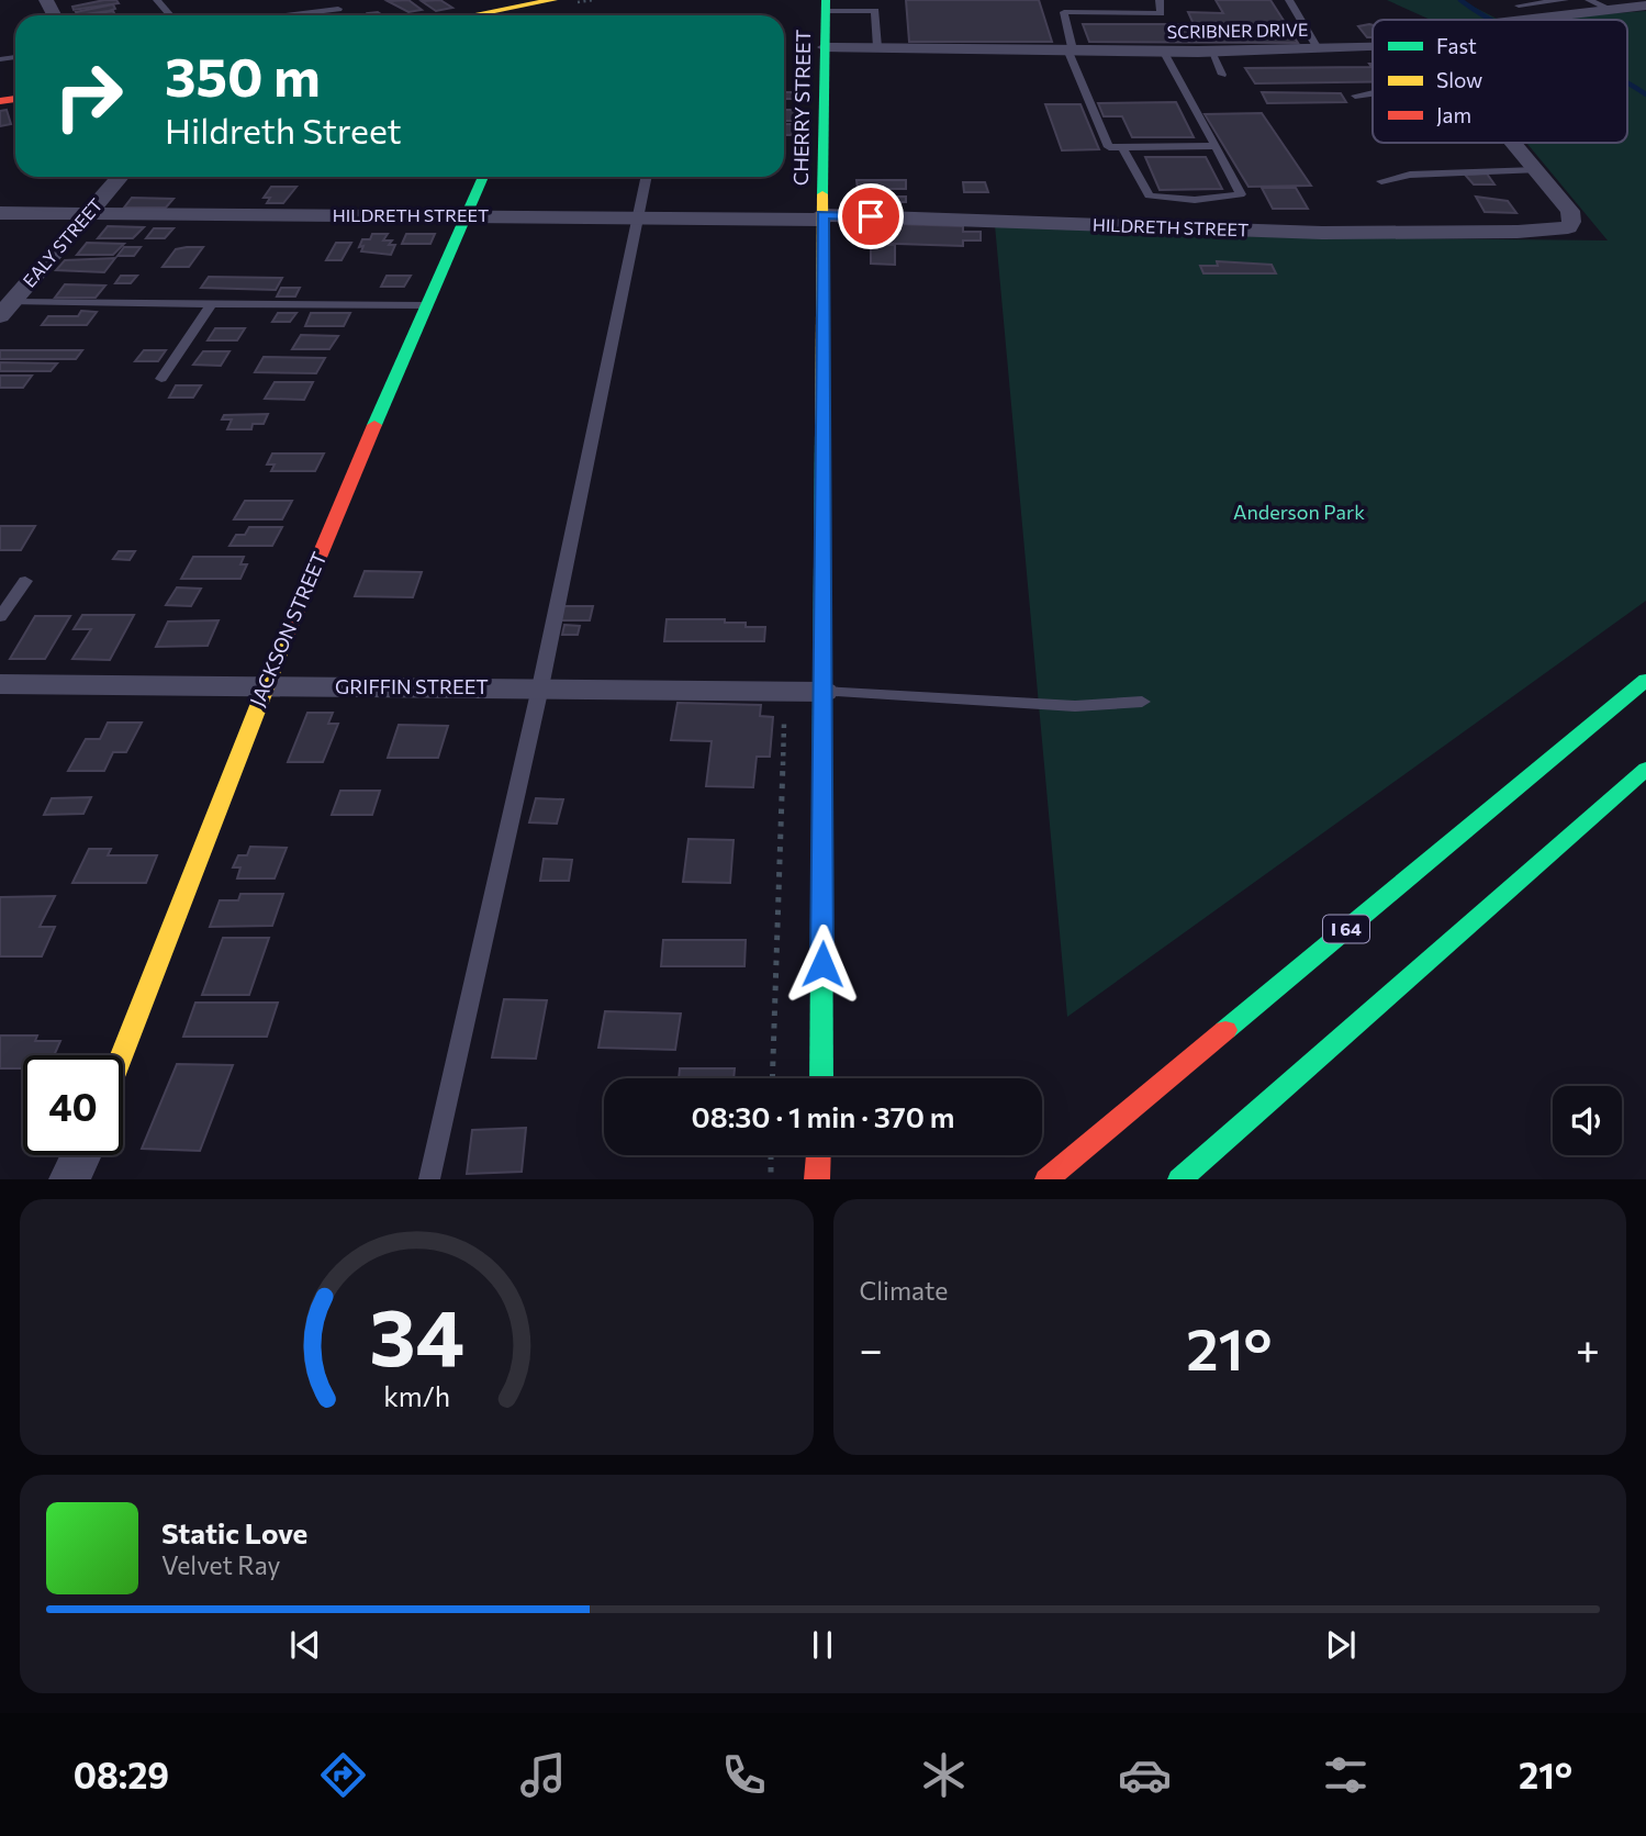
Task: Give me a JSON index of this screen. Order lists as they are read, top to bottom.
{
  "streets": {
    "main road": ["CHERRY STREET", "JACKSON STREET", "I 64"],
    "street": [
      "SCRIBNER DRIVE",
      "HILDRETH STREET",
      "EALY STREET",
      "GRIFFIN STREET"
    ]
  },
  "crossings": [
    ["SCRIBNER DRIVE", "CHERRY STREET"],
    ["CHERRY STREET", "HILDRETH STREET"],
    ["CHERRY STREET", "GRIFFIN STREET"],
    ["HILDRETH STREET", "EALY STREET"],
    ["HILDRETH STREET", "JACKSON STREET"],
    ["JACKSON STREET", "GRIFFIN STREET"]
  ],
  "parks": ["Anderson Park"],
  "legend": ["Fast", "Slow", "Jam"],
  "page": {
    "turn": ["350 m", "Hildreth Street"],
    "limit": "40",
    "trip": "08:30 · 1 min · 370 m",
    "tile": "Climate",
    "heat": ["−", "21°", "+"],
    "song": ["Static Love", "Velvet Ray"],
    "tabs": ["08:29", "21°"],
    "gauge": ["34", "km/h"]
  }
}
